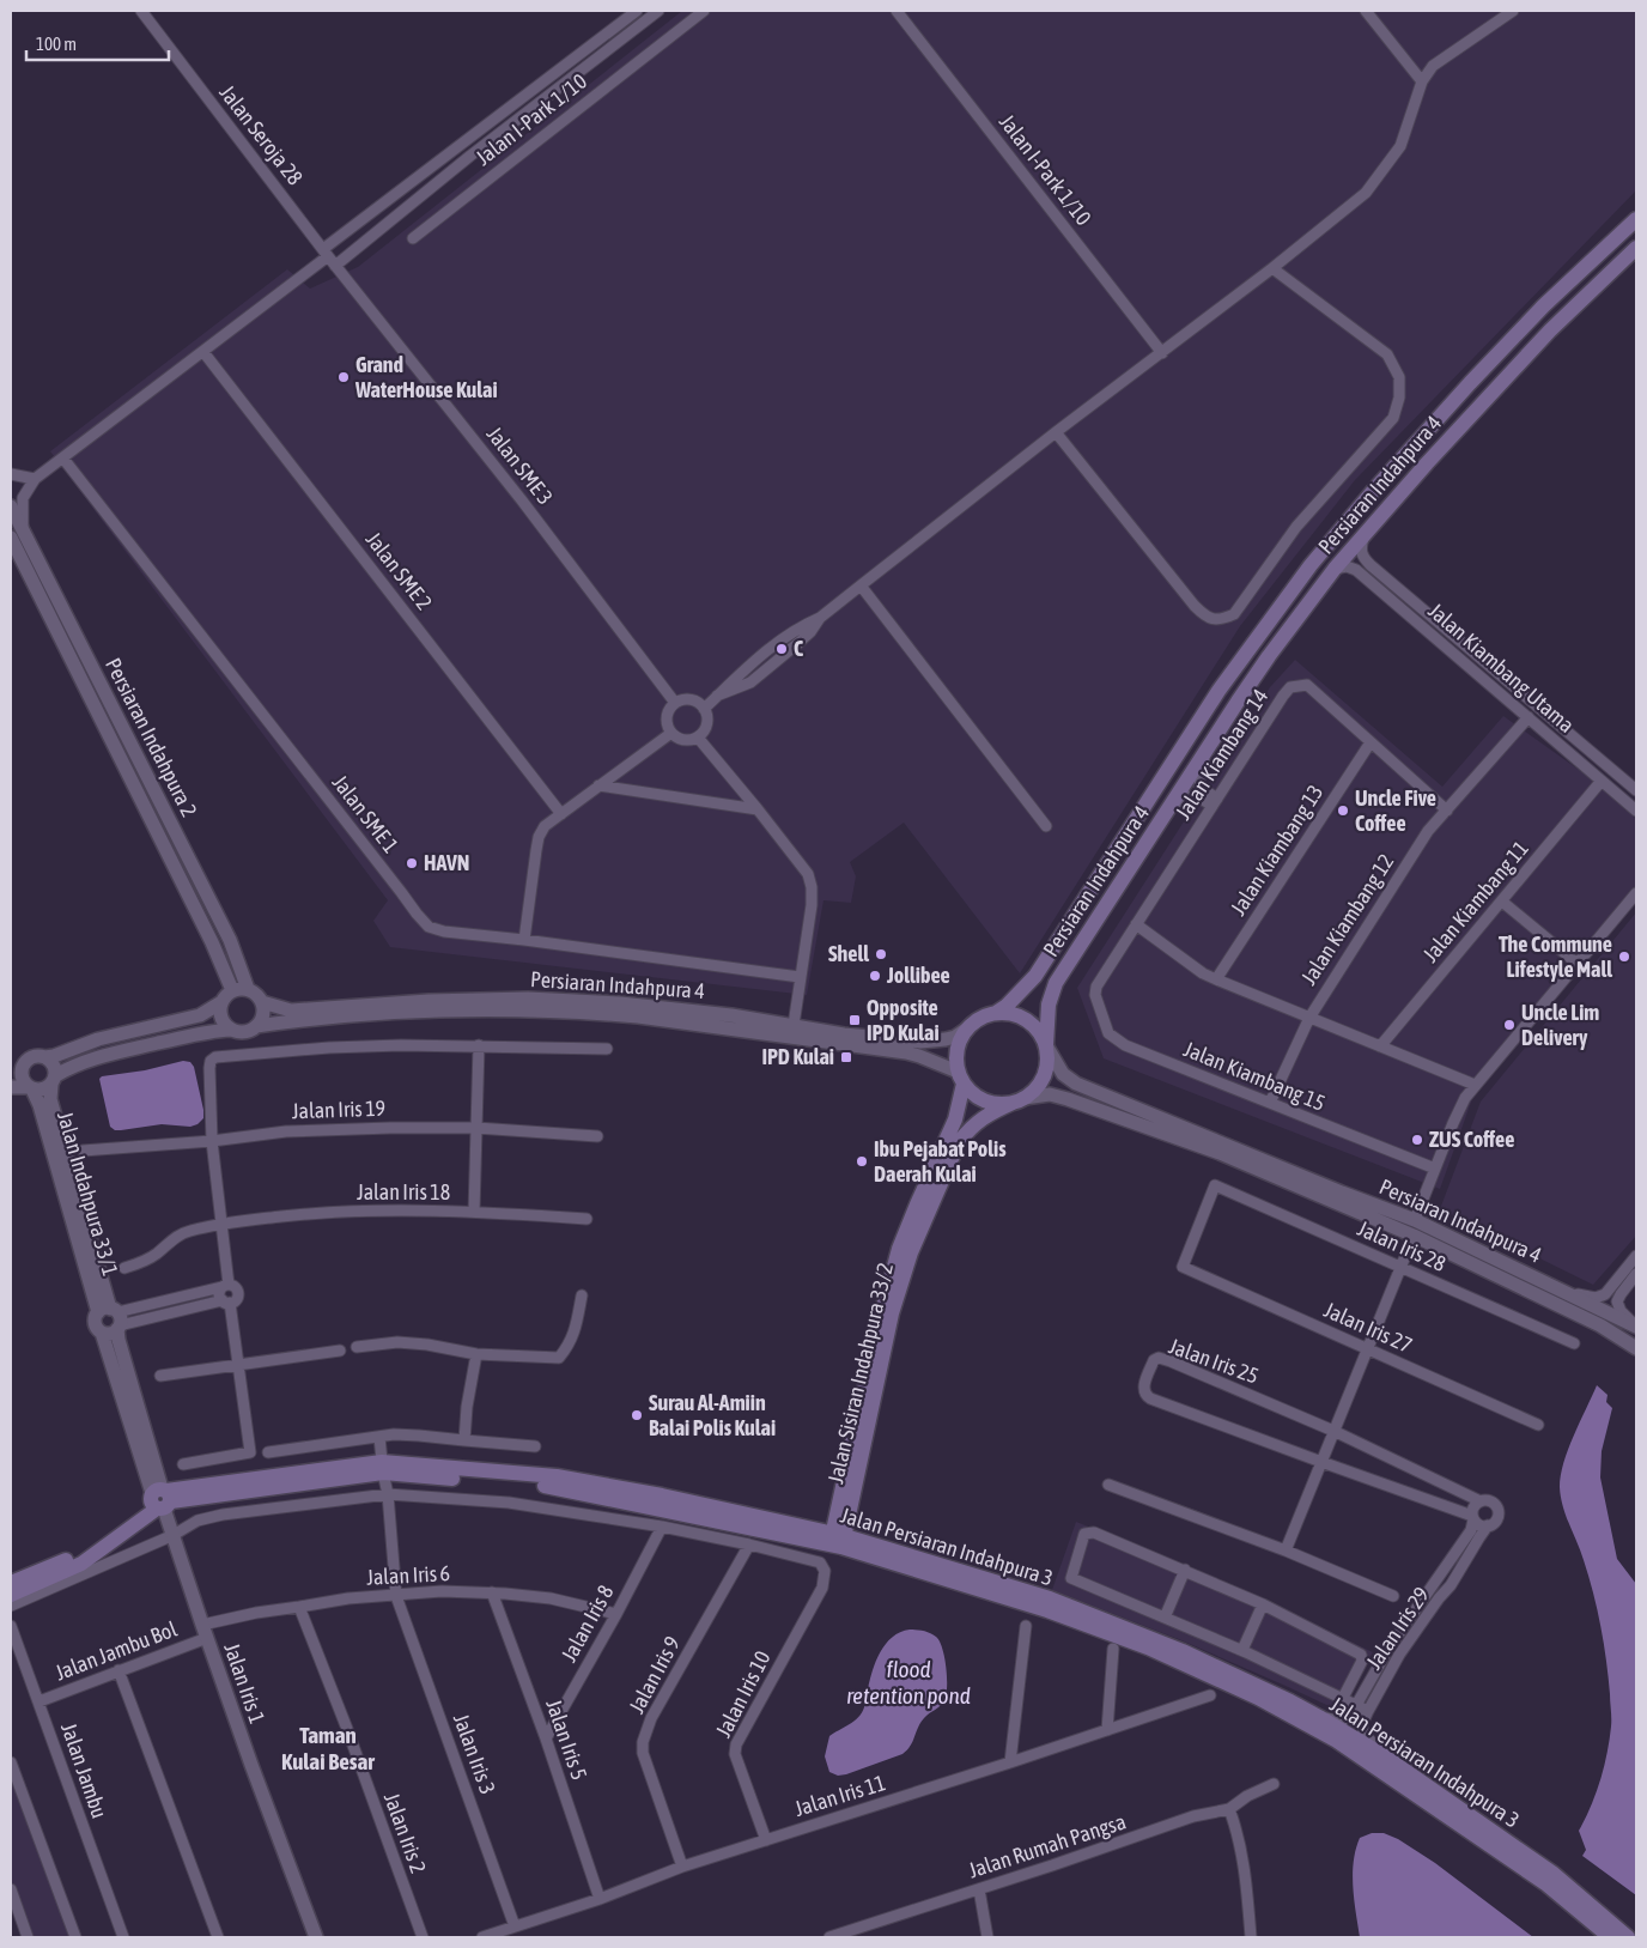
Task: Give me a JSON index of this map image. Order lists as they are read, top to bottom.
{
  "streets": {
    "main road": ["Persiaran Indahpura 4", "Jalan Sisiran Indahpura 33/2", "Jalan Persiaran Indahpura 3"],
    "street": [
      "Jalan I-Park 1/10",
      "Jalan Seroja 28",
      "Jalan SME 3",
      "Jalan SME 2",
      "Jalan Kiambang Utama",
      "Persiaran Indahpura 2",
      "Jalan Kiambang 14",
      "Jalan SME 1",
      "Jalan Kiambang 13",
      "Jalan Kiambang 11",
      "Jalan Kiambang 12",
      "Jalan Kiambang 15",
      "Jalan Iris 19",
      "Jalan Iris 18",
      "Jalan Indahpura 33/1",
      "Jalan Iris 28",
      "Jalan Iris 27",
      "Jalan Iris 25",
      "Jalan Iris 6",
      "Jalan Iris 8",
      "Jalan Iris 29",
      "Jalan Jambu Bol",
      "Jalan Iris 9",
      "Jalan Iris 1",
      "Jalan Iris 10",
      "Jalan Iris 5",
      "Jalan Iris 3",
      "Jalan Jambu",
      "Jalan Iris 11",
      "Jalan Iris 2",
      "Jalan Rumah Pangsa"
    ]
  },
  "crossings": [
    ["Jalan Seroja 28", "Jalan SME 3"],
    ["Persiaran Indahpura 4", "Jalan Kiambang Utama"],
    ["Persiaran Indahpura 4", "Persiaran Indahpura 2"],
    ["Persiaran Indahpura 4", "Jalan Sisiran Indahpura 33/2"],
    ["Jalan Kiambang Utama", "Jalan Kiambang 11"],
    ["Jalan Kiambang Utama", "Jalan Kiambang 12"],
    ["Jalan Kiambang 14", "Jalan Kiambang 13"],
    ["Jalan Kiambang 14", "Jalan Kiambang 12"],
    ["Jalan Kiambang 14", "Jalan Kiambang 15"],
    ["Jalan Kiambang 12", "Jalan Kiambang 15"],
    ["Jalan Indahpura 33/1", "Jalan Persiaran Indahpura 3"],
    ["Jalan Indahpura 33/1", "Jalan Iris 1"],
    ["Jalan Iris 28", "Jalan Iris 27"],
    ["Jalan Iris 25", "Jalan Iris 29"],
    ["Jalan Sisiran Indahpura 33/2", "Jalan Persiaran Indahpura 3"],
    ["Jalan Persiaran Indahpura 3", "Jalan Iris 29"],
    ["Jalan Persiaran Indahpura 3", "Jalan Iris 1"],
    ["Jalan Persiaran Indahpura 3", "Jalan Iris 3"],
    ["Jalan Iris 6", "Jalan Iris 8"],
    ["Jalan Iris 6", "Jalan Jambu Bol"],
    ["Jalan Iris 6", "Jalan Iris 1"],
    ["Jalan Iris 6", "Jalan Iris 5"],
    ["Jalan Iris 6", "Jalan Iris 3"],
    ["Jalan Iris 6", "Jalan Iris 2"],
    ["Jalan Iris 8", "Jalan Iris 5"],
    ["Jalan Jambu Bol", "Jalan Iris 1"],
    ["Jalan Jambu Bol", "Jalan Jambu"],
    ["Jalan Iris 9", "Jalan Iris 10"],
    ["Jalan Iris 9", "Jalan Iris 11"],
    ["Jalan Iris 10", "Jalan Iris 11"],
    ["Jalan Iris 5", "Jalan Iris 11"],
    ["Jalan Iris 3", "Jalan Iris 11"]
  ],
  "districts": ["Taman Kulai Besar"],
  "water": ["flood retention pond"],
  "places": {
    "other": [
      "Grand WaterHouse Kulai",
      "C",
      "Uncle Five Coffee",
      "HAVN",
      "Shell",
      "The Commune Lifestyle Mall",
      "Jollibee",
      "Uncle Lim Delivery",
      "ZUS Coffee",
      "Ibu Pejabat Polis Daerah Kulai",
      "Surau Al-Amiin Balai Polis Kulai"
    ],
    "transit": ["Opposite IPD Kulai", "IPD Kulai"]
  },
  "scale_bar": "100 m"
}
